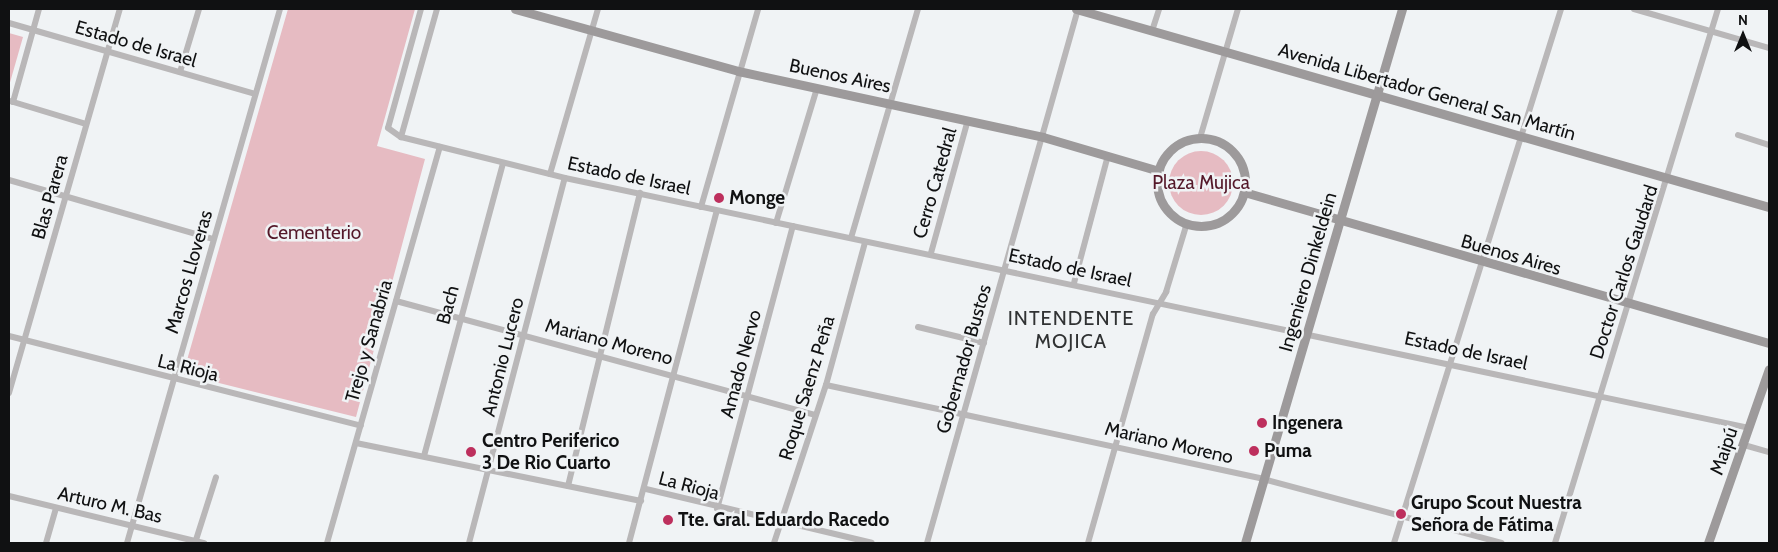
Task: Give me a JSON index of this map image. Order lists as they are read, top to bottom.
{
  "streets": {
    "main road": [
      "Buenos Aires",
      "Avenida Libertador General San Martín",
      "Ingeniero Dinkeldein",
      "Maipú"
    ],
    "street": [
      "Estado de Israel",
      "Cerro Catedral",
      "Blas Parera",
      "Marcos Lloveras",
      "Doctor Carlos Gaudard",
      "Bach",
      "Trejo y Sanabria",
      "Mariano Moreno",
      "Antonio Lucero",
      "Gobernador Bustos",
      "Amado Nervo",
      "La Rioja",
      "Roque Saenz Peña",
      "Arturo M. Bas"
    ]
  },
  "crossings": [
    ["Estado de Israel", "Cerro Catedral"],
    ["Estado de Israel", "Blas Parera"],
    ["Estado de Israel", "Marcos Lloveras"],
    ["Estado de Israel", "Ingeniero Dinkeldein"],
    ["Estado de Israel", "Doctor Carlos Gaudard"],
    ["Estado de Israel", "Bach"],
    ["Estado de Israel", "Trejo y Sanabria"],
    ["Estado de Israel", "Antonio Lucero"],
    ["Estado de Israel", "Gobernador Bustos"],
    ["Estado de Israel", "Amado Nervo"],
    ["Estado de Israel", "Roque Saenz Peña"],
    ["Estado de Israel", "Maipú"],
    ["Buenos Aires", "Cerro Catedral"],
    ["Buenos Aires", "Ingeniero Dinkeldein"],
    ["Buenos Aires", "Doctor Carlos Gaudard"],
    ["Buenos Aires", "Gobernador Bustos"],
    ["Avenida Libertador General San Martín", "Ingeniero Dinkeldein"],
    ["Avenida Libertador General San Martín", "Doctor Carlos Gaudard"],
    ["Avenida Libertador General San Martín", "Gobernador Bustos"],
    ["Blas Parera", "La Rioja"],
    ["Marcos Lloveras", "La Rioja"],
    ["Marcos Lloveras", "Arturo M. Bas"],
    ["Ingeniero Dinkeldein", "Mariano Moreno"],
    ["Bach", "Mariano Moreno"],
    ["Bach", "La Rioja"],
    ["Trejo y Sanabria", "Mariano Moreno"],
    ["Trejo y Sanabria", "La Rioja"],
    ["Mariano Moreno", "Antonio Lucero"],
    ["Mariano Moreno", "Gobernador Bustos"],
    ["Mariano Moreno", "Amado Nervo"],
    ["Mariano Moreno", "Roque Saenz Peña"],
    ["Antonio Lucero", "La Rioja"],
    ["Amado Nervo", "La Rioja"],
    ["La Rioja", "Roque Saenz Peña"]
  ],
  "districts": ["INTENDENTE MOJICA"],
  "parks": ["Plaza Mujica", "Cementerio"],
  "places": [
    "Monge",
    "Ingenera",
    "Puma",
    "Centro Periferico 3 De Rio Cuarto",
    "Grupo Scout Nuestra Señora de Fátima",
    "Tte. Gral. Eduardo Racedo"
  ],
  "north": "top"
}
